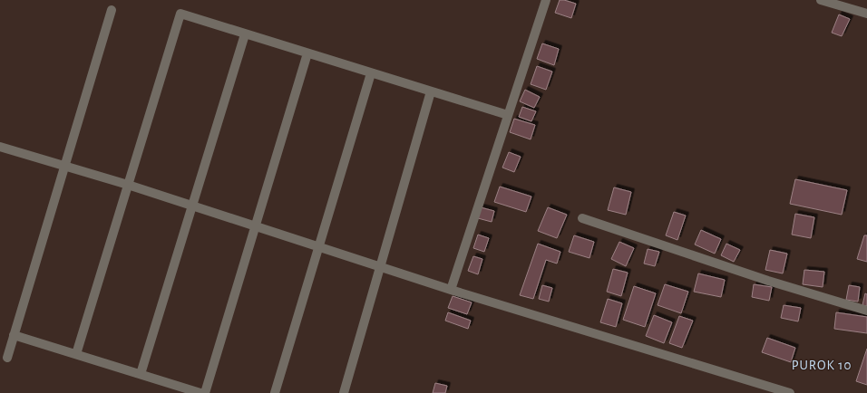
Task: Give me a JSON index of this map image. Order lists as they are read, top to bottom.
{
  "districts": ["PUROK 10"]
}
